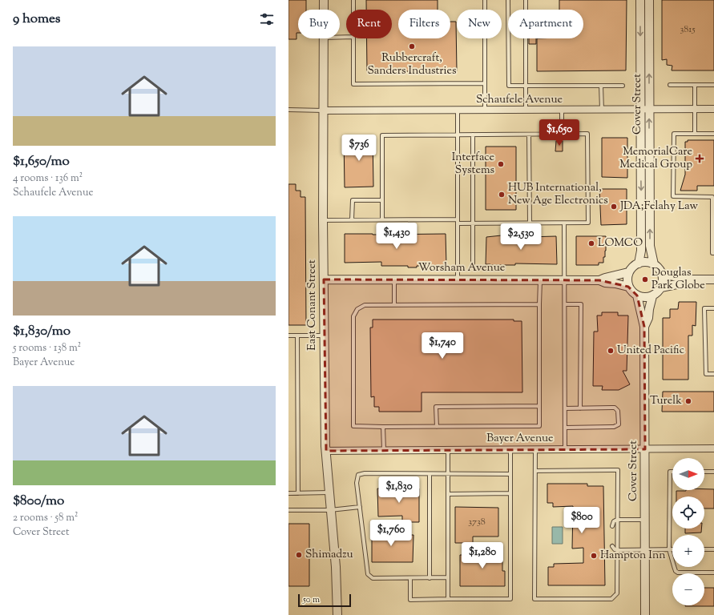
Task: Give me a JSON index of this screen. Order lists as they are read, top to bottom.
{
  "streets": {
    "street": [
      "Schaufele Avenue",
      "Cover Street",
      "Worsham Avenue",
      "East Conant Street",
      "Bayer Avenue"
    ]
  },
  "crossings": [
    ["Schaufele Avenue", "Cover Street"],
    ["Schaufele Avenue", "East Conant Street"],
    ["Cover Street", "Worsham Avenue"],
    ["Cover Street", "Bayer Avenue"],
    ["Worsham Avenue", "East Conant Street"],
    ["East Conant Street", "Bayer Avenue"]
  ],
  "places": {
    "other": [
      "Rubbercraft, Sanders Industries",
      "Interface Systems",
      "HUB International, New Age Electronics",
      "JDA;Felahy Law",
      "LOMCO",
      "Douglas Park Globe",
      "United Pacific",
      "Turelk",
      "Shimadzu",
      "Hampton Inn"
    ],
    "health": ["MemorialCare Medical Group"]
  },
  "house_numbers": ["3815", "3738"],
  "scale_bar": "50 m",
  "north": "right",
  "page": {
    "heading": "9 homes",
    "chip": [
      "Buy",
      "Rent",
      "Filters",
      "New",
      "Apartment"
    ],
    "list": [
      {
        "name": "$1,650/mo",
        "note": "4 rooms · 136 m² · Schaufele Avenue"
      },
      {
        "name": "$1,830/mo",
        "note": "5 rooms · 138 m² · Bayer Avenue"
      },
      {
        "name": "$800/mo",
        "note": "2 rooms · 58 m² · Cover Street"
      }
    ],
    "price": [
      "$1,650",
      "$736",
      "$1,430",
      "$2,530",
      "$1,740",
      "$1,830",
      "$800",
      "$1,760",
      "$1,280"
    ],
    "map_buttons": ["+", "−"],
    "scale": "50 m"
  }
}
